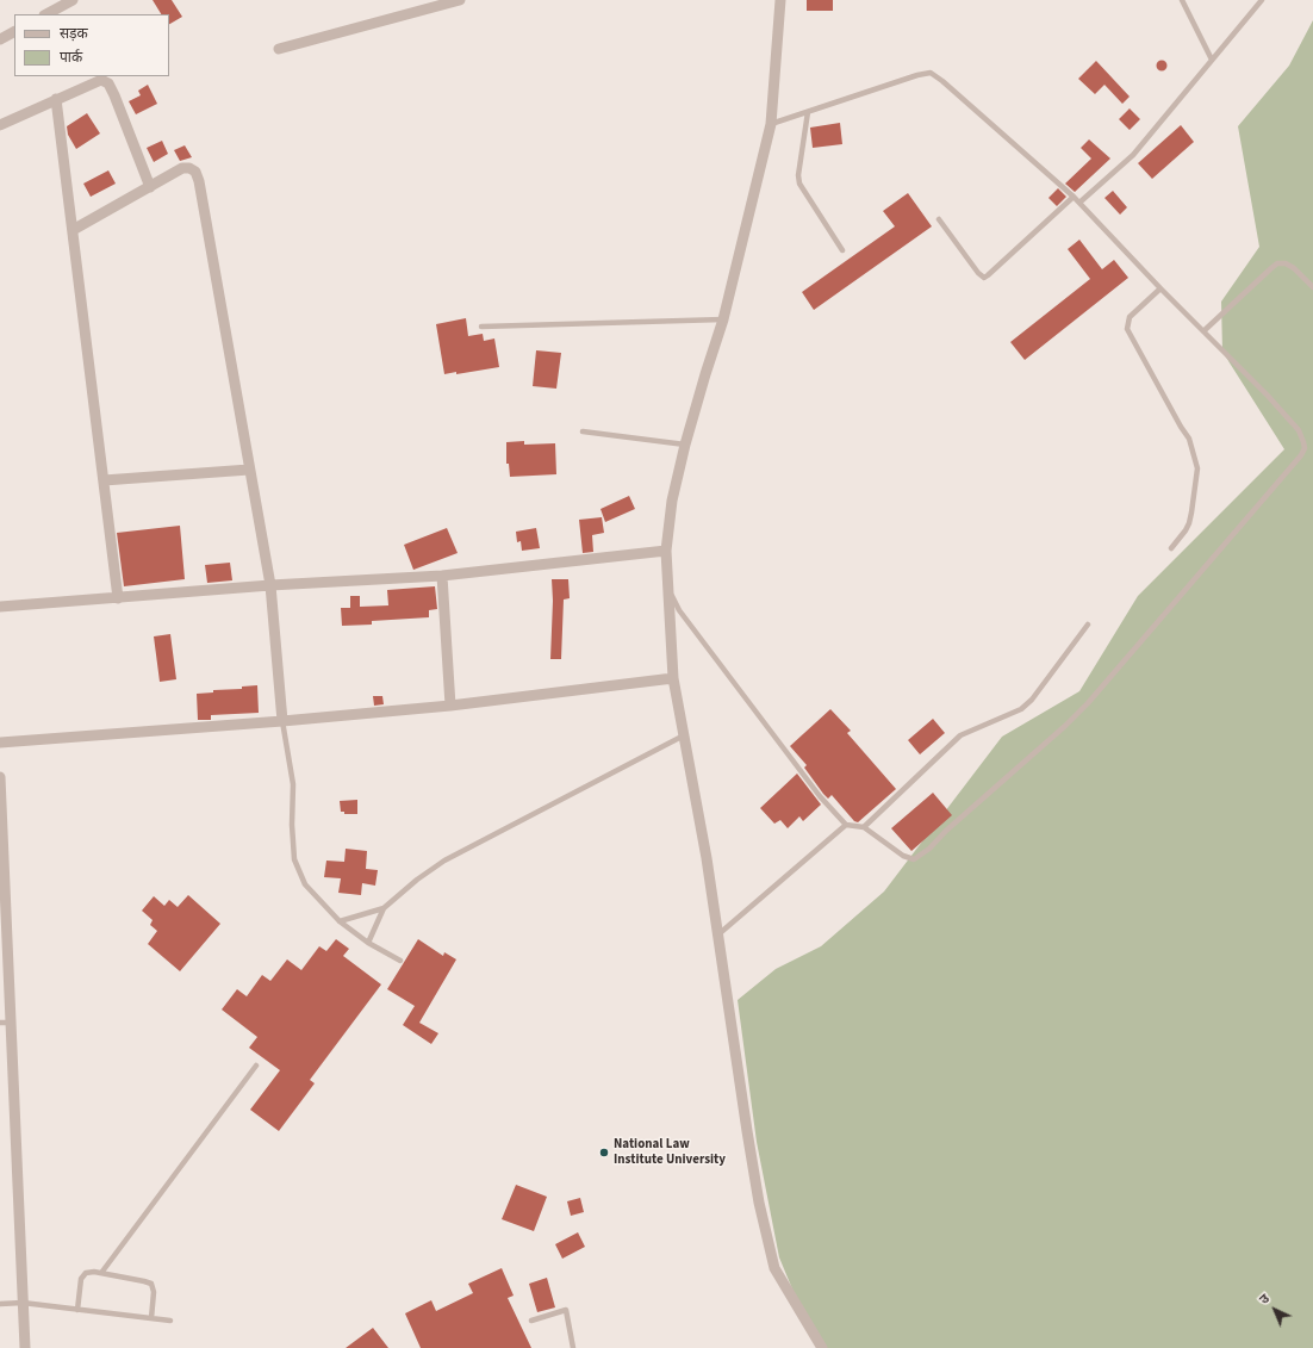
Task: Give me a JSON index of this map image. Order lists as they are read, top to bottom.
{
  "places": ["National Law Institute University"],
  "legend": ["सड़क", "पार्क"],
  "north": "top left"
}
